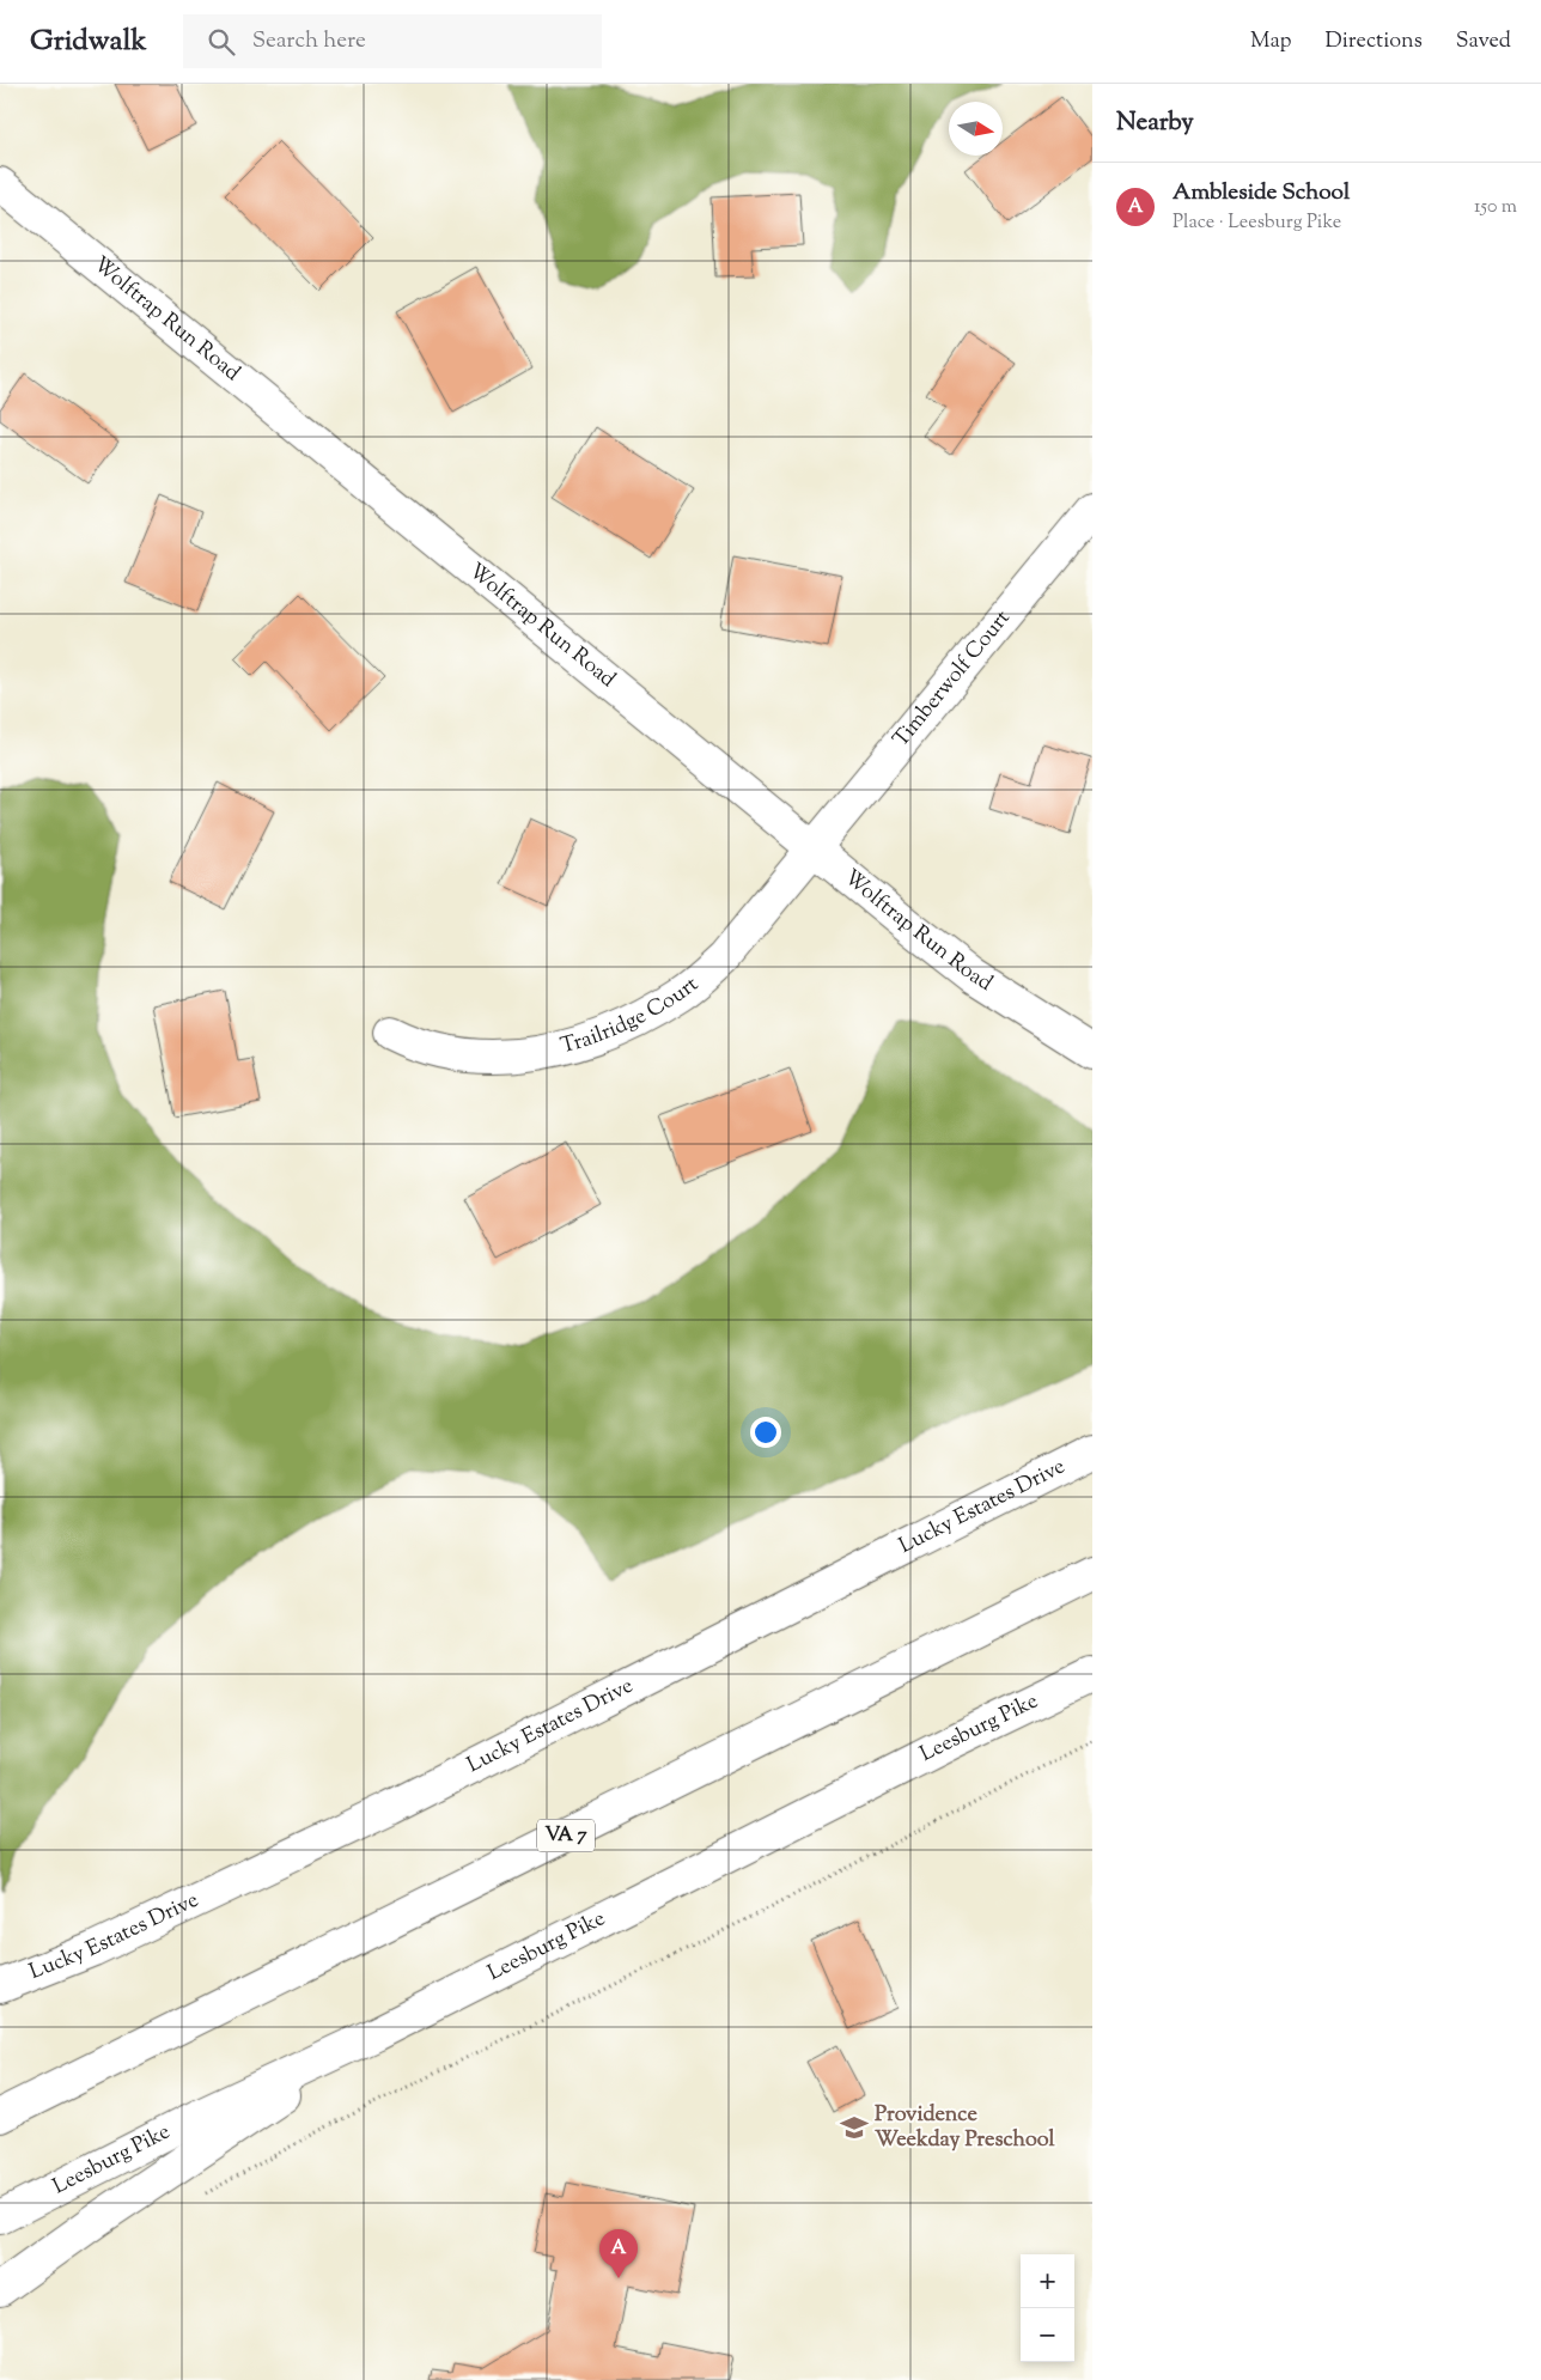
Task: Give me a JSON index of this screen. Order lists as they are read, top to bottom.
{
  "streets": {
    "main road": [
      "Wolftrap Run Road",
      "Timberwolf Court",
      "Trailridge Court",
      "Lucky Estates Drive",
      "Leesburg Pike",
      "VA 7"
    ]
  },
  "crossings": [
    ["Wolftrap Run Road", "Timberwolf Court"],
    ["Wolftrap Run Road", "Trailridge Court"],
    ["Timberwolf Court", "Trailridge Court"]
  ],
  "places": {
    "school or university": ["Providence Weekday Preschool"]
  },
  "north": "right",
  "page": {
    "header": "Gridwalk",
    "search": "Search here",
    "nav": ["Map", "Directions", "Saved"],
    "heading": "Nearby",
    "list": [
      {
        "mark": "A",
        "name": "Ambleside School",
        "note": "Place · Leesburg Pike",
        "value": "150 m"
      }
    ],
    "pins": "A",
    "map_buttons": ["+", "−"]
  }
}
